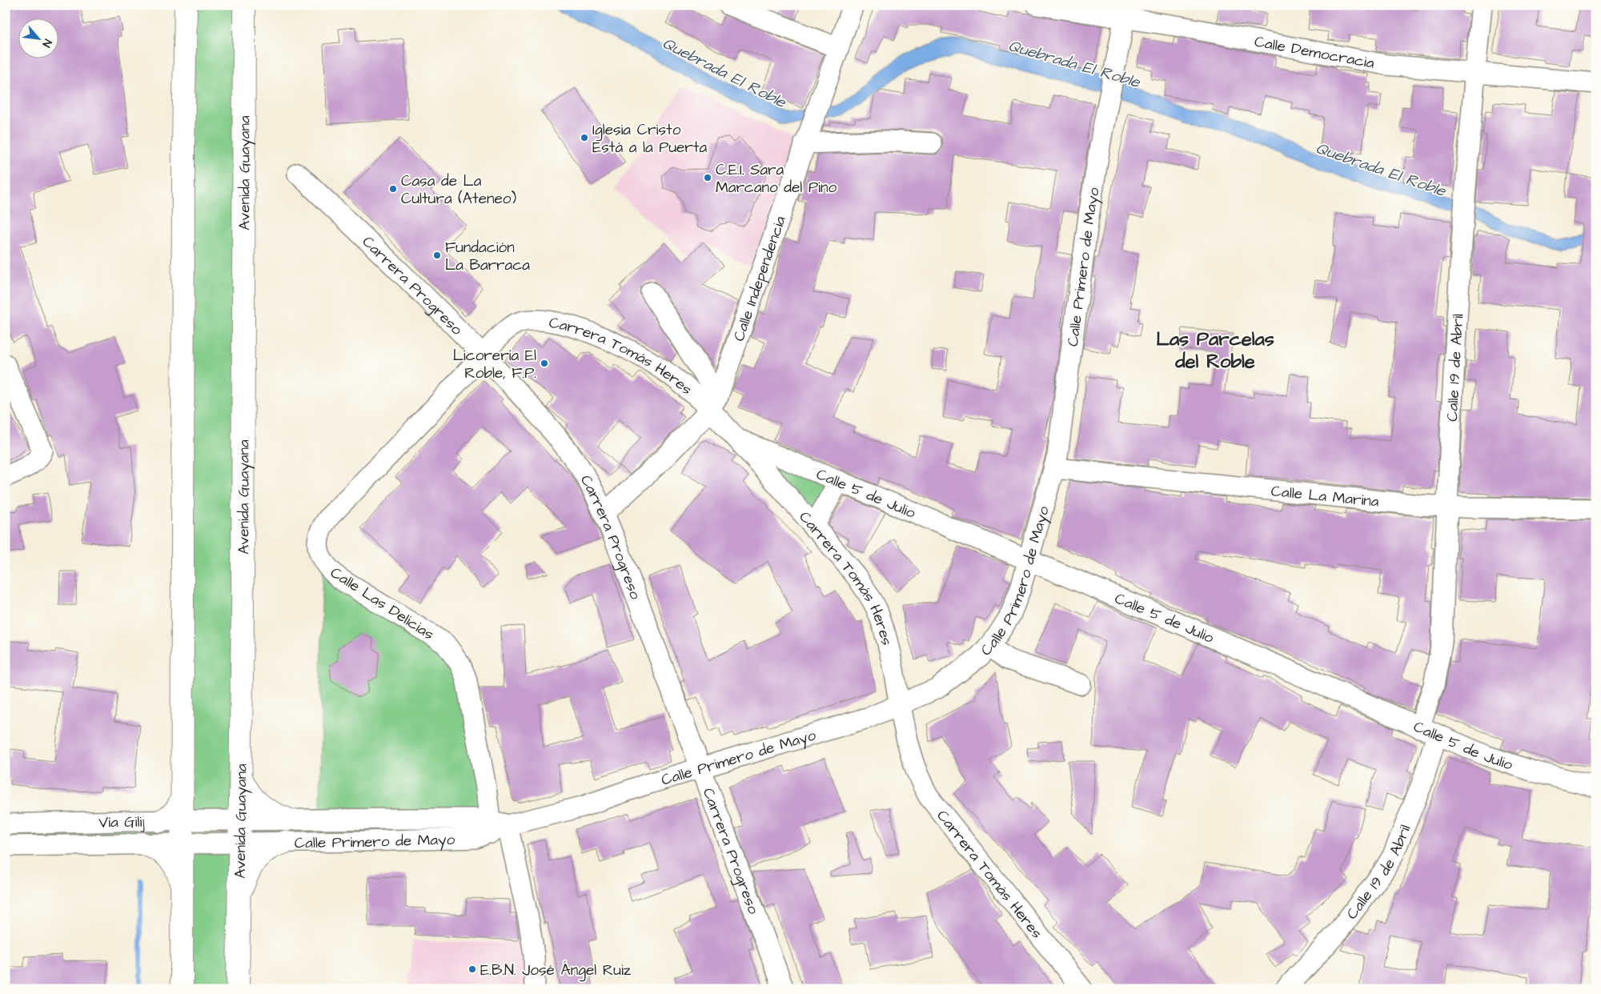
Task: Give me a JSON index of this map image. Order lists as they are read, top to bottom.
{
  "streets": {
    "highway": ["Avenida Guayana"],
    "street": [
      "Calle Democracia",
      "Calle Primero de Mayo",
      "Calle Independencia",
      "Carrera Progreso",
      "Carrera Tomás Heres",
      "Calle 19 de Abril",
      "Calle 5 de Julio",
      "Calle La Marina",
      "Calle Las Delicias",
      "Vía Gilij"
    ]
  },
  "crossings": [
    ["Calle Democracia", "Calle Primero de Mayo"],
    ["Calle Democracia", "Calle 19 de Abril"],
    ["Avenida Guayana", "Calle Primero de Mayo"],
    ["Avenida Guayana", "Vía Gilij"],
    ["Calle Primero de Mayo", "Carrera Progreso"],
    ["Calle Primero de Mayo", "Carrera Tomás Heres"],
    ["Calle Primero de Mayo", "Calle 5 de Julio"],
    ["Calle Primero de Mayo", "Calle La Marina"],
    ["Calle Primero de Mayo", "Calle Las Delicias"],
    ["Calle Primero de Mayo", "Vía Gilij"],
    ["Calle Independencia", "Carrera Progreso"],
    ["Calle Independencia", "Carrera Tomás Heres"],
    ["Carrera Progreso", "Carrera Tomás Heres"],
    ["Carrera Progreso", "Calle Las Delicias"],
    ["Carrera Tomás Heres", "Calle 5 de Julio"],
    ["Carrera Tomás Heres", "Calle Las Delicias"],
    ["Calle 19 de Abril", "Calle 5 de Julio"],
    ["Calle 19 de Abril", "Calle La Marina"]
  ],
  "districts": ["Las Parcelas del Roble"],
  "water": ["Quebrada El Roble"],
  "places": [
    "Iglesia Cristo Está a la Puerta",
    "C.E.I. Sara Marcano del Pino",
    "Casa de La Cultura (Ateneo)",
    "Fundación La Barraca",
    "Licorería El Roble, F.P.",
    "E.B.N. José Ángel Ruiz"
  ],
  "north": "bottom right"
}
